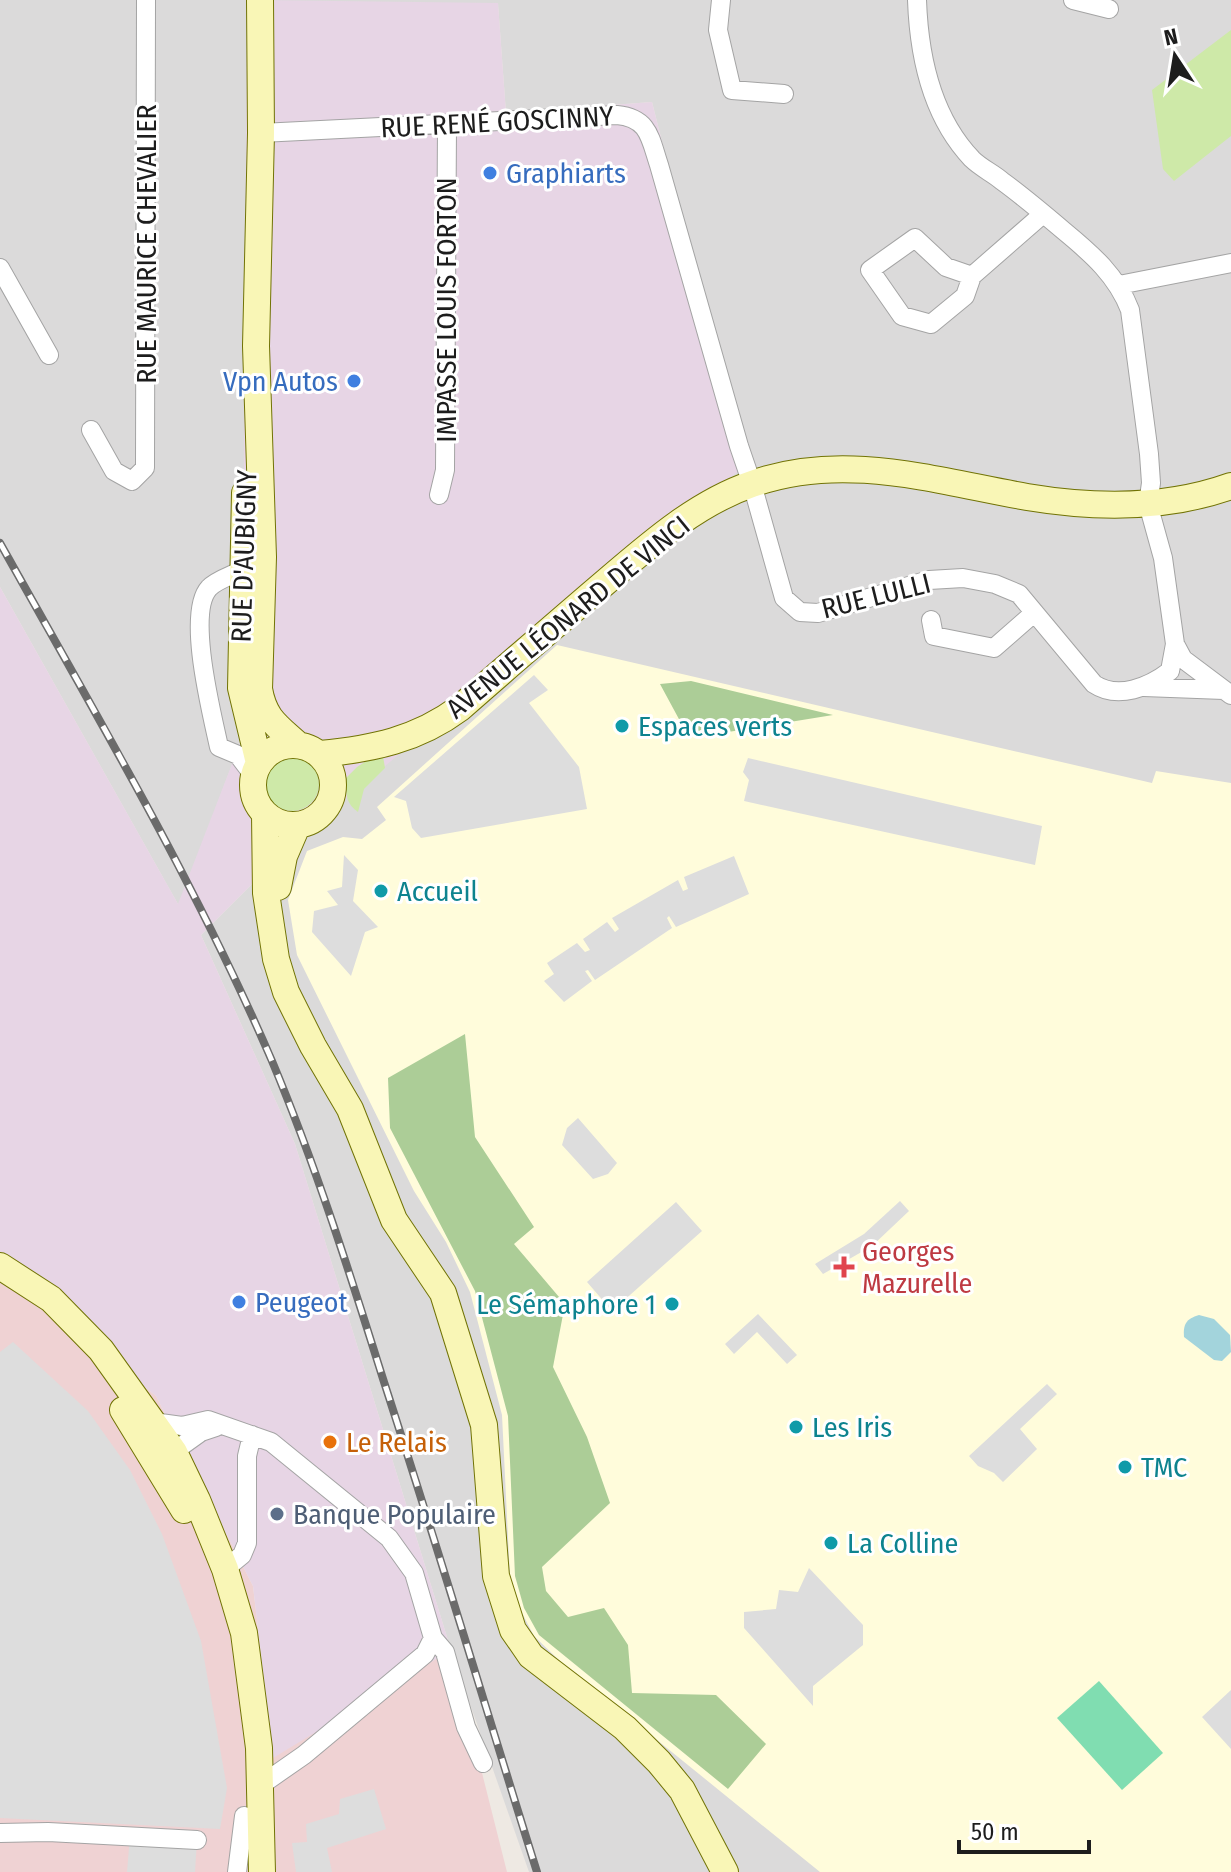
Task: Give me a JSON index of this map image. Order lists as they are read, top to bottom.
{
  "streets": {
    "main road": ["RUE D'AUBIGNY", "AVENUE LÉONARD DE VINCI"],
    "street": [
      "RUE RENÉ GOSCINNY",
      "RUE MAURICE CHEVALIER",
      "IMPASSE LOUIS FORTON",
      "RUE LULLI"
    ]
  },
  "crossings": [
    ["RUE RENÉ GOSCINNY", "IMPASSE LOUIS FORTON"],
    ["RUE RENÉ GOSCINNY", "RUE D'AUBIGNY"],
    ["RUE RENÉ GOSCINNY", "RUE LULLI"],
    ["RUE RENÉ GOSCINNY", "AVENUE LÉONARD DE VINCI"],
    ["RUE D'AUBIGNY", "AVENUE LÉONARD DE VINCI"],
    ["RUE LULLI", "AVENUE LÉONARD DE VINCI"]
  ],
  "places": {
    "other": [
      "Graphiarts",
      "Vpn Autos",
      "Espaces verts",
      "Accueil",
      "Peugeot",
      "Le Sémaphore 1",
      "Les Iris",
      "Le Relais",
      "TMC",
      "Banque Populaire",
      "La Colline"
    ],
    "health": ["Georges Mazurelle"]
  },
  "scale_bar": "50 m",
  "north": "top"
}
